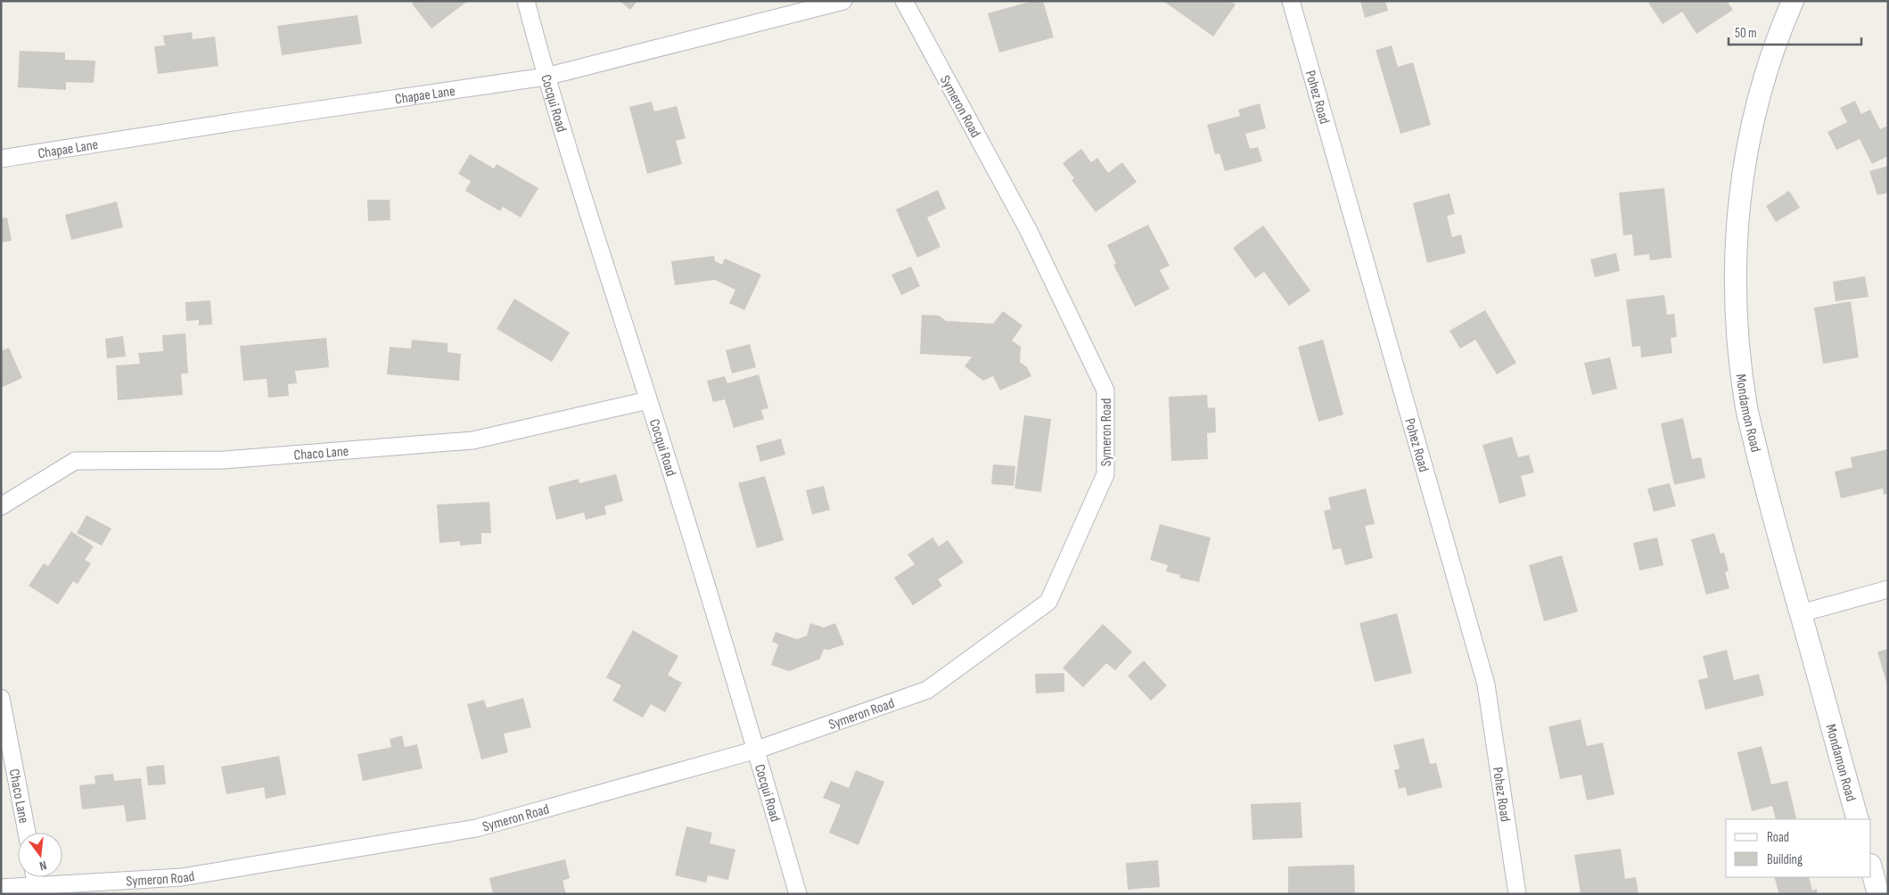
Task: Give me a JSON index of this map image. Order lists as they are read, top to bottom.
{
  "streets": {
    "street": [
      "Chapae Lane",
      "Pohez Road",
      "Cocqui Road",
      "Symeron Road",
      "Mondamon Road",
      "Chaco Lane"
    ]
  },
  "crossings": [
    ["Chapae Lane", "Cocqui Road"],
    ["Cocqui Road", "Symeron Road"],
    ["Cocqui Road", "Chaco Lane"]
  ],
  "legend": ["Road", "Building"],
  "scale_bar": "50 m",
  "north": "bottom"
}
